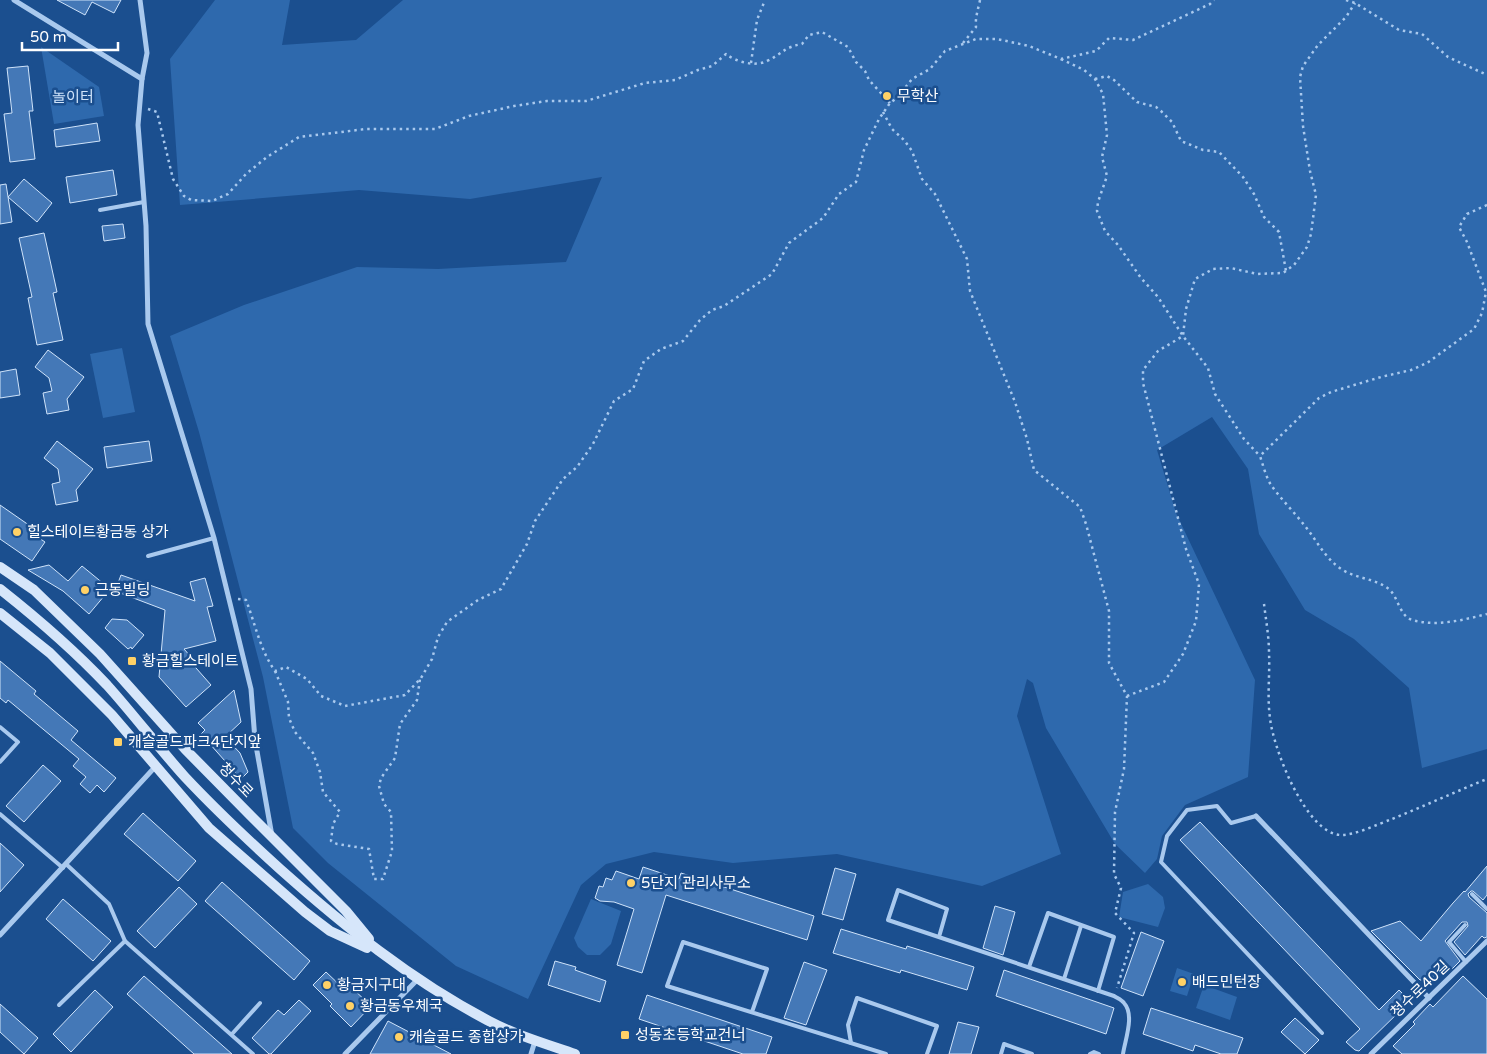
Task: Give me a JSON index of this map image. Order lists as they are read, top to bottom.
{
  "streets": {
    "main road": ["청수로"],
    "street": ["청수로40길"]
  },
  "parks": ["놀이터"],
  "places": {
    "other": [
      "무학산",
      "힐스테이트황금동 상가",
      "근동빌딩",
      "5단지 관리사무소",
      "배드민턴장",
      "황금지구대",
      "황금동우체국",
      "캐슬골드 종합상가"
    ],
    "transit": ["황금힐스테이트", "캐슬골드파크4단지앞", "성동초등학교건너"]
  },
  "scale_bar": "50 m"
}
